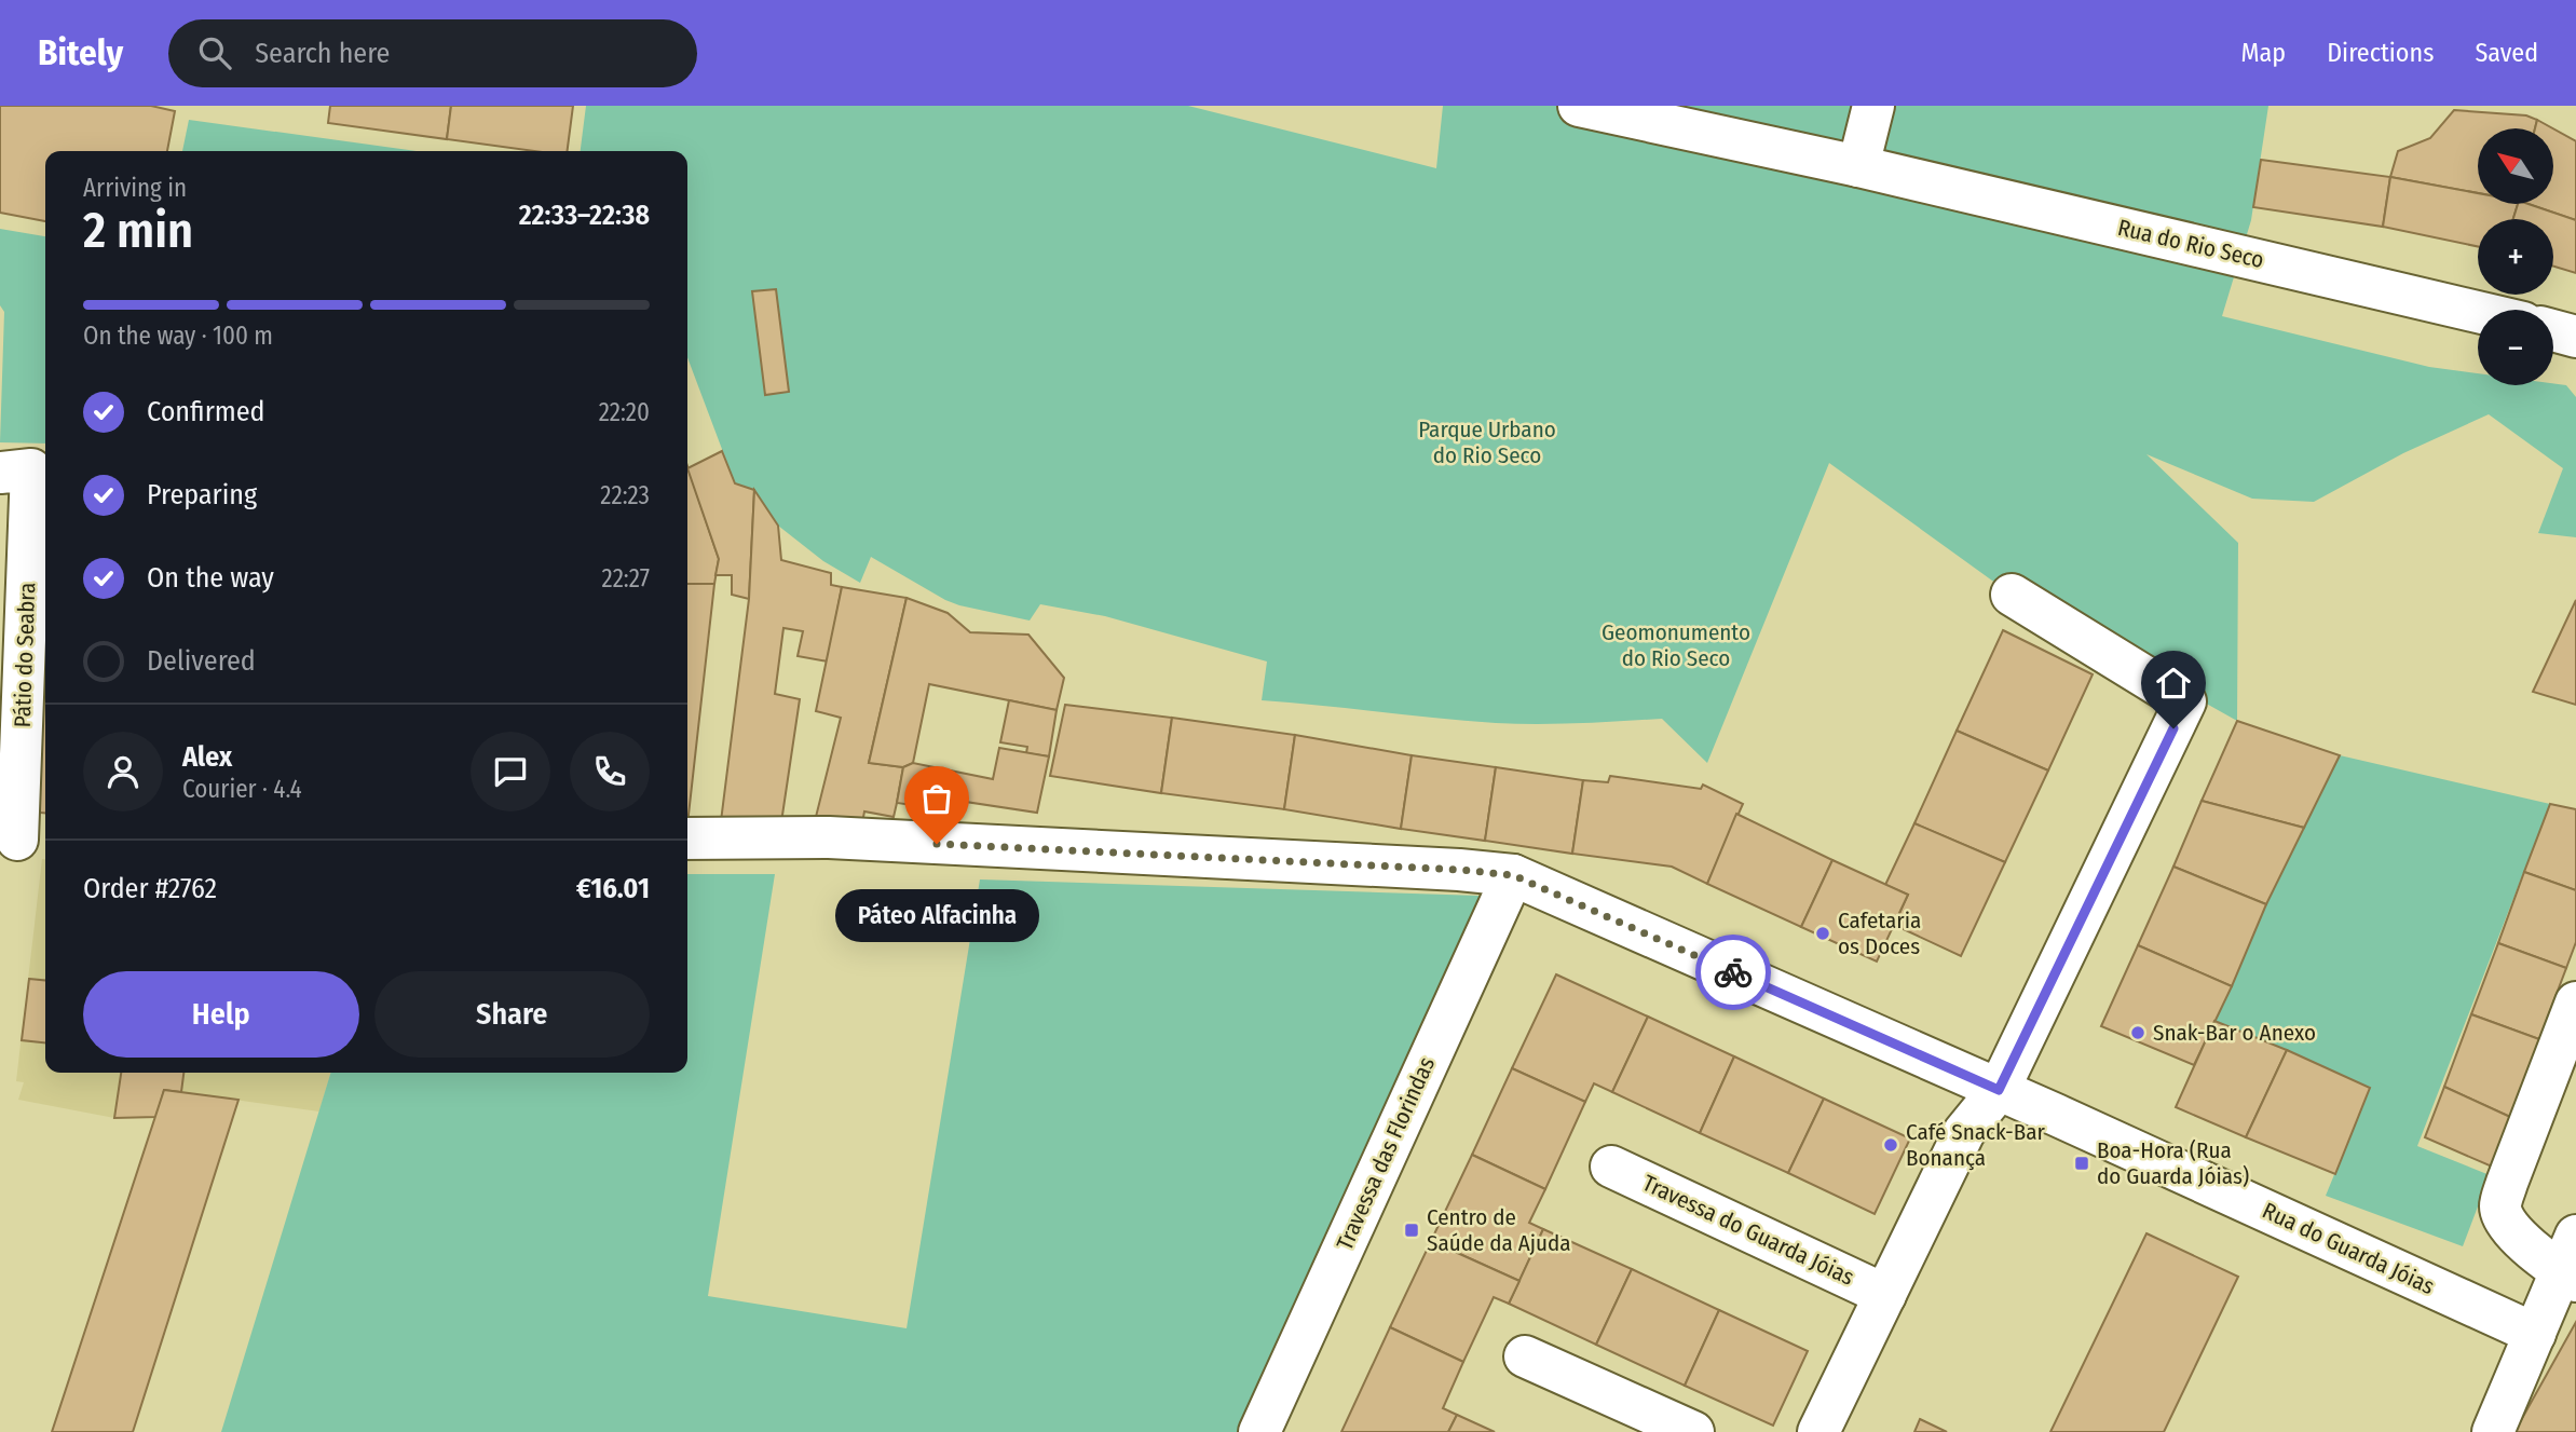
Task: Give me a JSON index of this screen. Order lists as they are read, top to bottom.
{
  "streets": {
    "street": [
      "Rua do Rio Seco",
      "Pátio do Seabra",
      "Travessa das Florindas",
      "Travessa do Guarda Jóias",
      "Rua do Guarda Jóias"
    ]
  },
  "crossings": [
    ["Travessa das Florindas", "Rua do Guarda Jóias"]
  ],
  "parks": ["Parque Urbano do Rio Seco", "Geomonumento do Rio Seco"],
  "places": {
    "other": [
      "Páteo Alfacinha",
      "Cafetaria os Doces",
      "Snak-Bar o Anexo",
      "Café Snack-Bar Bonança"
    ],
    "transit": ["Boa-Hora (Rua do Guarda Jóias)", "Centro de Saúde da Ajuda"]
  },
  "north": "top left",
  "page": {
    "header": "Bitely",
    "search": "Search here",
    "nav": ["Map", "Directions", "Saved"],
    "map_buttons": ["+", "−"],
    "heading": ["2 min", "Arriving in", "22:33–22:38"],
    "panel": [
      "Alex",
      "Courier · 4.4",
      "Order #2762",
      "€16.01"
    ],
    "bar": "On the way · 100 m",
    "list": [
      ["Confirmed", "22:20"],
      ["Preparing", "22:23"],
      ["On the way", "22:27"],
      "Delivered"
    ],
    "bubble": "Páteo Alfacinha",
    "buttons": ["Help", "Share"]
  }
}
